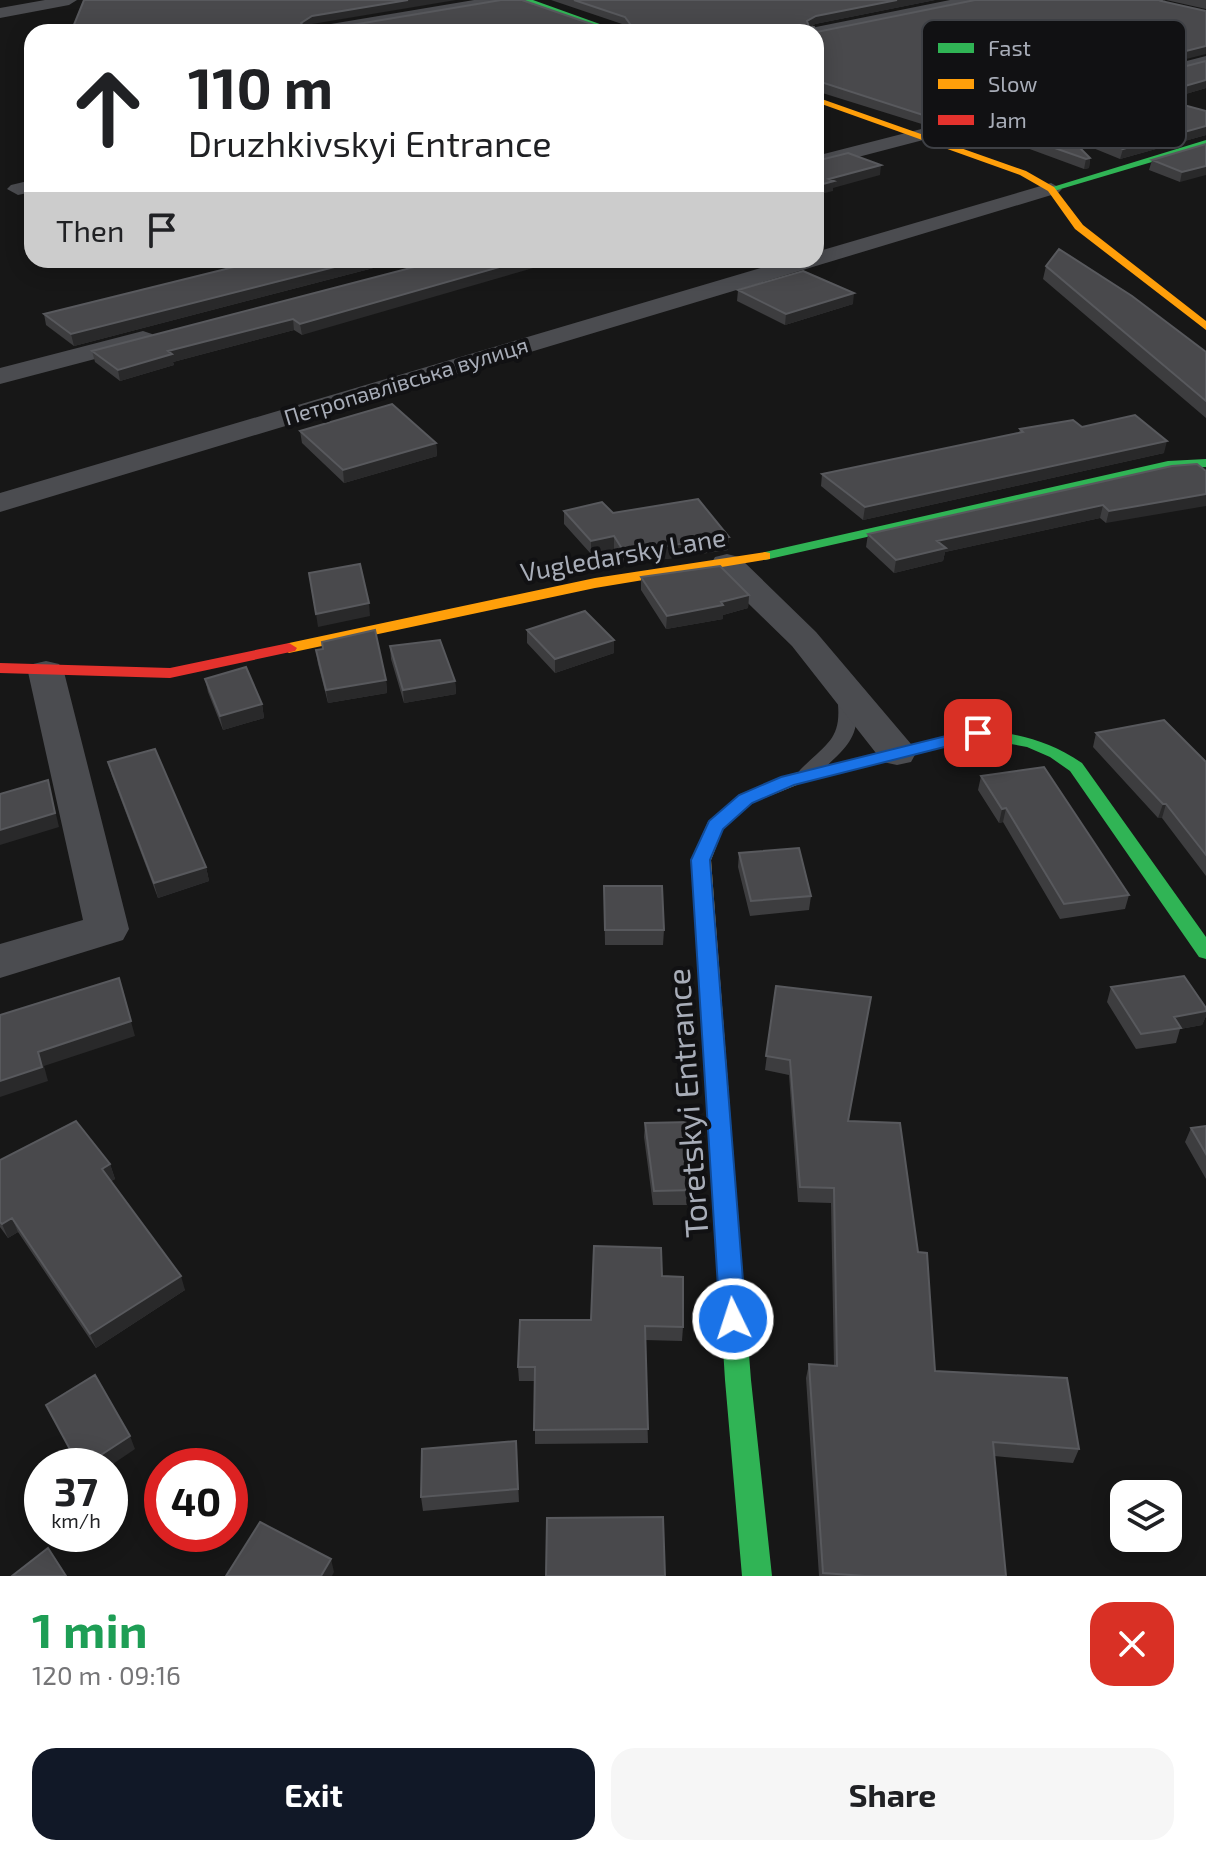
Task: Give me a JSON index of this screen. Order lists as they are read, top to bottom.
{
  "streets": {
    "street": ["Петропавлівська вулиця", "Vugledarsky Lane", "Toretskyi Entrance"]
  },
  "legend": ["Fast", "Slow", "Jam"],
  "page": {
    "turn": ["110 m", "Druzhkivskyi Entrance"],
    "then": "Then",
    "speed": "37 km/h",
    "limit": "40",
    "heading": ["1 min", "120 m · 09:16"],
    "buttons": ["Exit", "Share"]
  }
}
